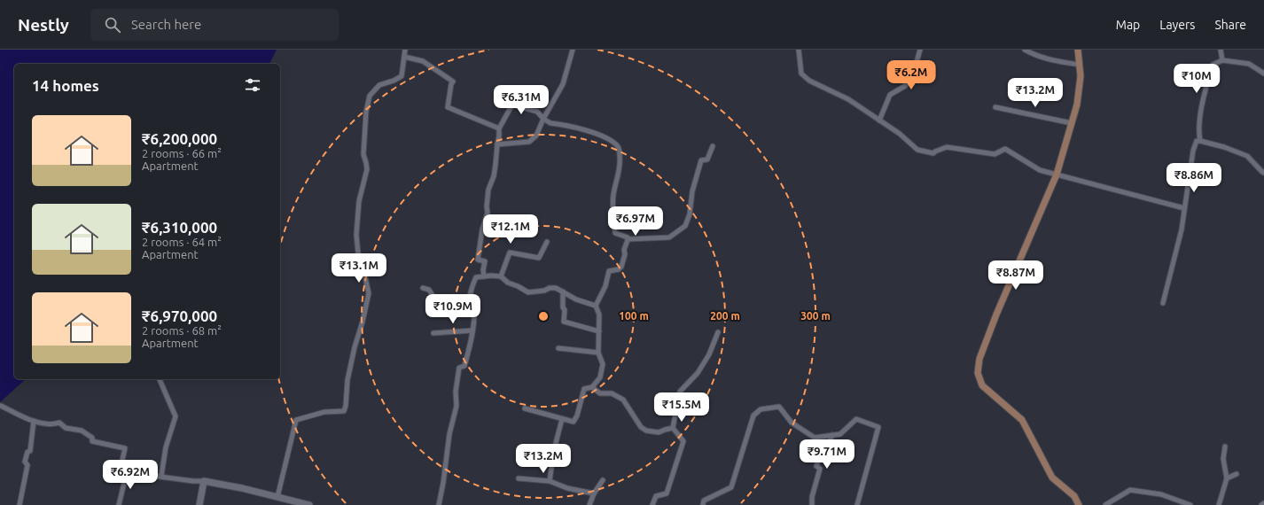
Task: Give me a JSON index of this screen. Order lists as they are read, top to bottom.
{
  "page": {
    "header": "Nestly",
    "search": "Search here",
    "nav": ["Map", "Layers", "Share"],
    "price": [
      "₹6.2M",
      "₹10M",
      "₹13.2M",
      "₹6.31M",
      "₹8.86M",
      "₹6.97M",
      "₹12.1M",
      "₹13.1M",
      "₹8.87M",
      "₹10.9M",
      "₹15.5M",
      "₹9.71M",
      "₹13.2M",
      "₹6.92M"
    ],
    "heading": "14 homes",
    "list": [
      {
        "name": "₹6,200,000",
        "note": "2 rooms · 66 m² · Apartment"
      },
      {
        "name": "₹6,310,000",
        "note": "2 rooms · 64 m² · Apartment"
      },
      {
        "name": "₹6,970,000",
        "note": "2 rooms · 68 m² · Apartment"
      }
    ]
  },
  "rings": ["100 m", "200 m", "300 m"]
}
